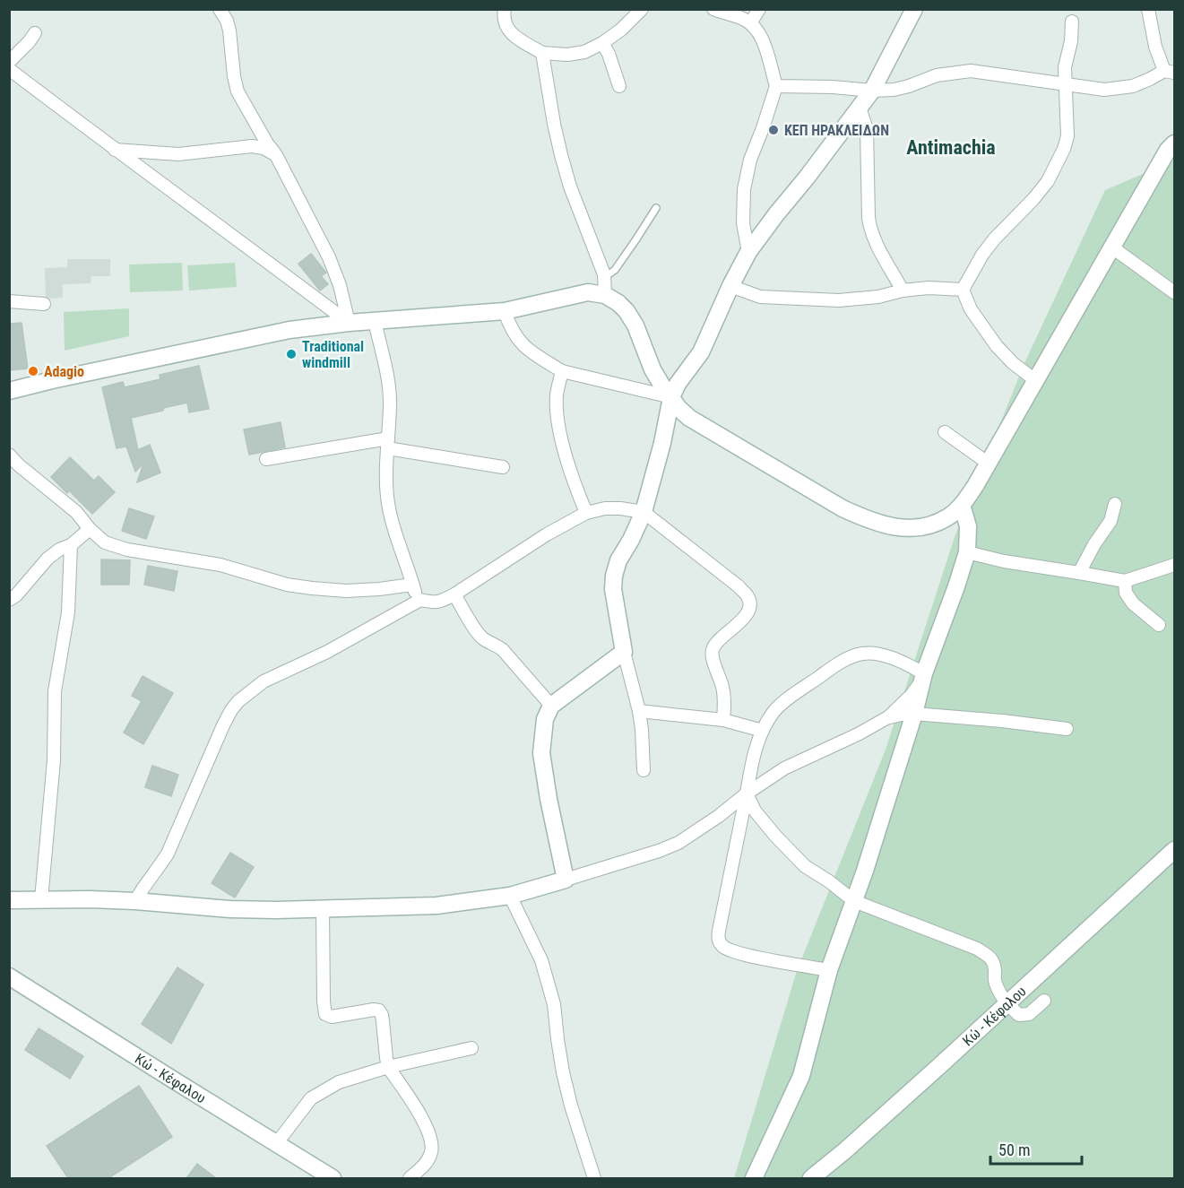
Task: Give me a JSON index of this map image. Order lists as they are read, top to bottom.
{
  "streets": {
    "street": ["Κώ - Κέφαλου"]
  },
  "districts": ["Antimachia"],
  "places": ["ΚΕΠ ΗΡΑΚΛΕΙΔΩΝ", "Traditional windmill", "Adagio"],
  "scale_bar": "50 m"
}
